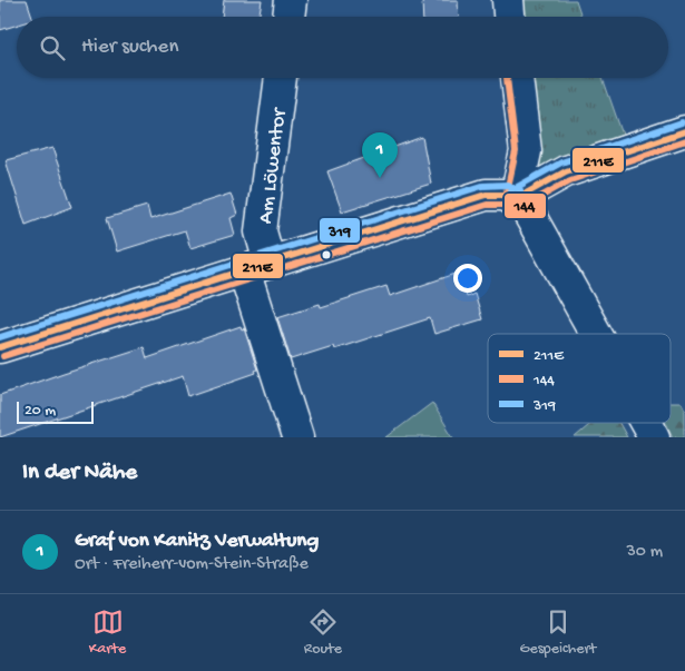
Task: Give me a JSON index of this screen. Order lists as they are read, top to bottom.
{
  "streets": {
    "main road": ["Am Löwentor"]
  },
  "lines": ["transit line 144", "transit line 319", "transit line 211E"],
  "legend": ["211E", "144", "319"],
  "scale_bar": "20 m",
  "page": {
    "search": "Hier suchen",
    "pins": "1",
    "scale": "20 m",
    "heading": "In der Nähe",
    "list": [
      {
        "mark": "1",
        "name": "Graf von Kanitz Verwaltung",
        "note": "Ort · Freiherr-vom-Stein-Straße",
        "value": "30 m"
      }
    ],
    "nav": ["Karte", "Route", "Gespeichert"]
  }
}
